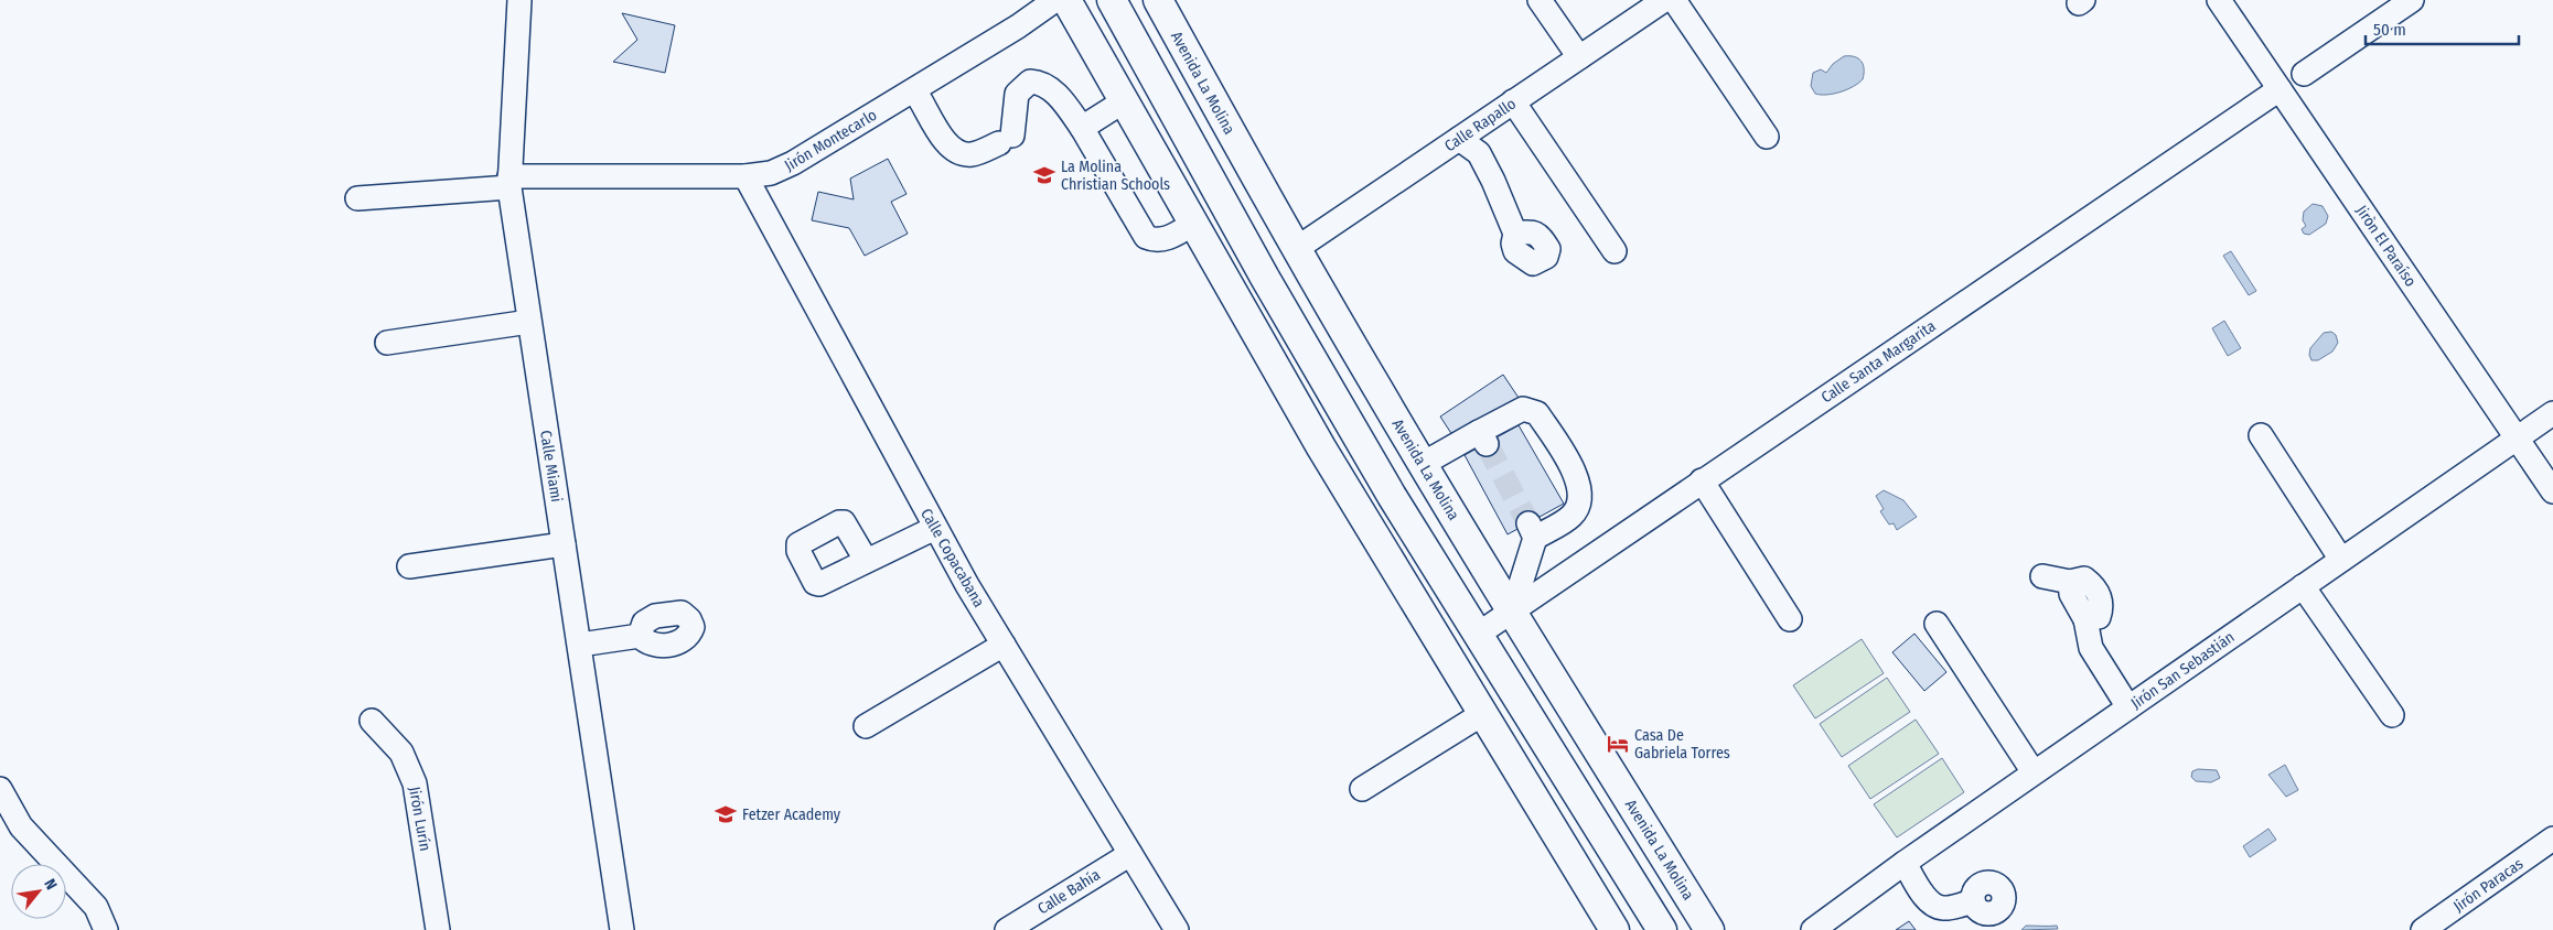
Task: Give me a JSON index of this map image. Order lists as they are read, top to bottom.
{
  "streets": {
    "main road": ["Avenida La Molina"],
    "street": [
      "Calle Rapallo",
      "Jirón Montecarlo",
      "Jiròn El Paraíso",
      "Calle Santa Margarita",
      "Calle Miami",
      "Calle Copacabana",
      "Jirón San Sebastián",
      "Jirón Lurín",
      "Jirón Paracas",
      "Calle Bahía"
    ]
  },
  "crossings": [
    ["Avenida La Molina", "Calle Rapallo"],
    ["Avenida La Molina", "Calle Santa Margarita"],
    ["Jirón Montecarlo", "Calle Miami"],
    ["Jirón Montecarlo", "Calle Copacabana"],
    ["Jiròn El Paraíso", "Calle Santa Margarita"],
    ["Jiròn El Paraíso", "Jirón San Sebastián"],
    ["Calle Copacabana", "Calle Bahía"]
  ],
  "places": {
    "school or university": ["La Molina Christian Schools", "Fetzer Academy"],
    "hotel": ["Casa De Gabriela Torres"]
  },
  "scale_bar": "50 m",
  "north": "top right"
}
